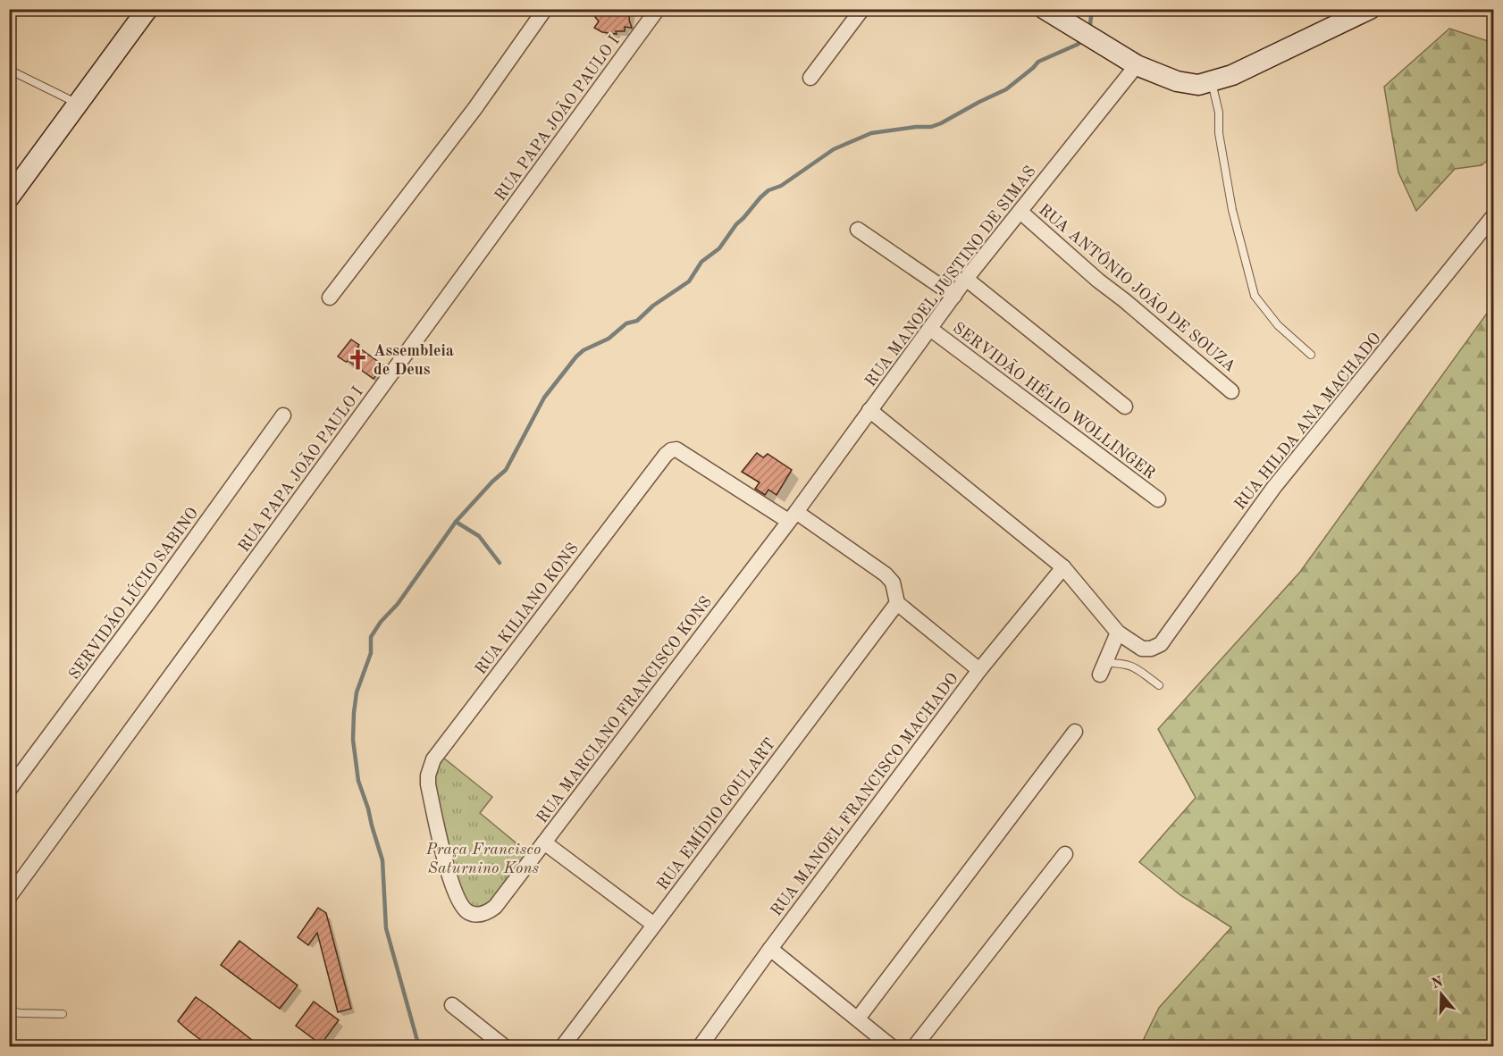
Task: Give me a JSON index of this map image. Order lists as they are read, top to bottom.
{
  "streets": {
    "street": [
      "RUA PAPA JOÃO PAULO I",
      "RUA MANOEL JUSTINO DE SIMAS",
      "RUA ANTÔNIO JOÃO DE SOUZA",
      "SERVIDÃO HÉLIO WOLLINGER",
      "RUA HILDA ANA MACHADO",
      "SERVIDÃO LÚCIO SABINO",
      "RUA KILIANO KONS",
      "RUA MARCIANO FRANCISCO KONS",
      "RUA MANOEL FRANCISCO MACHADO",
      "RUA EMÍDIO GOULART"
    ]
  },
  "crossings": [
    ["RUA MANOEL JUSTINO DE SIMAS", "RUA ANTÔNIO JOÃO DE SOUZA"],
    ["RUA MANOEL JUSTINO DE SIMAS", "SERVIDÃO HÉLIO WOLLINGER"],
    ["RUA MANOEL JUSTINO DE SIMAS", "RUA KILIANO KONS"],
    ["RUA MANOEL JUSTINO DE SIMAS", "RUA MARCIANO FRANCISCO KONS"],
    ["RUA KILIANO KONS", "RUA MARCIANO FRANCISCO KONS"]
  ],
  "parks": ["Praça Francisco Saturnino Kons"],
  "places": {
    "church": ["Assembleia de Deus"]
  },
  "north": "top"
}
